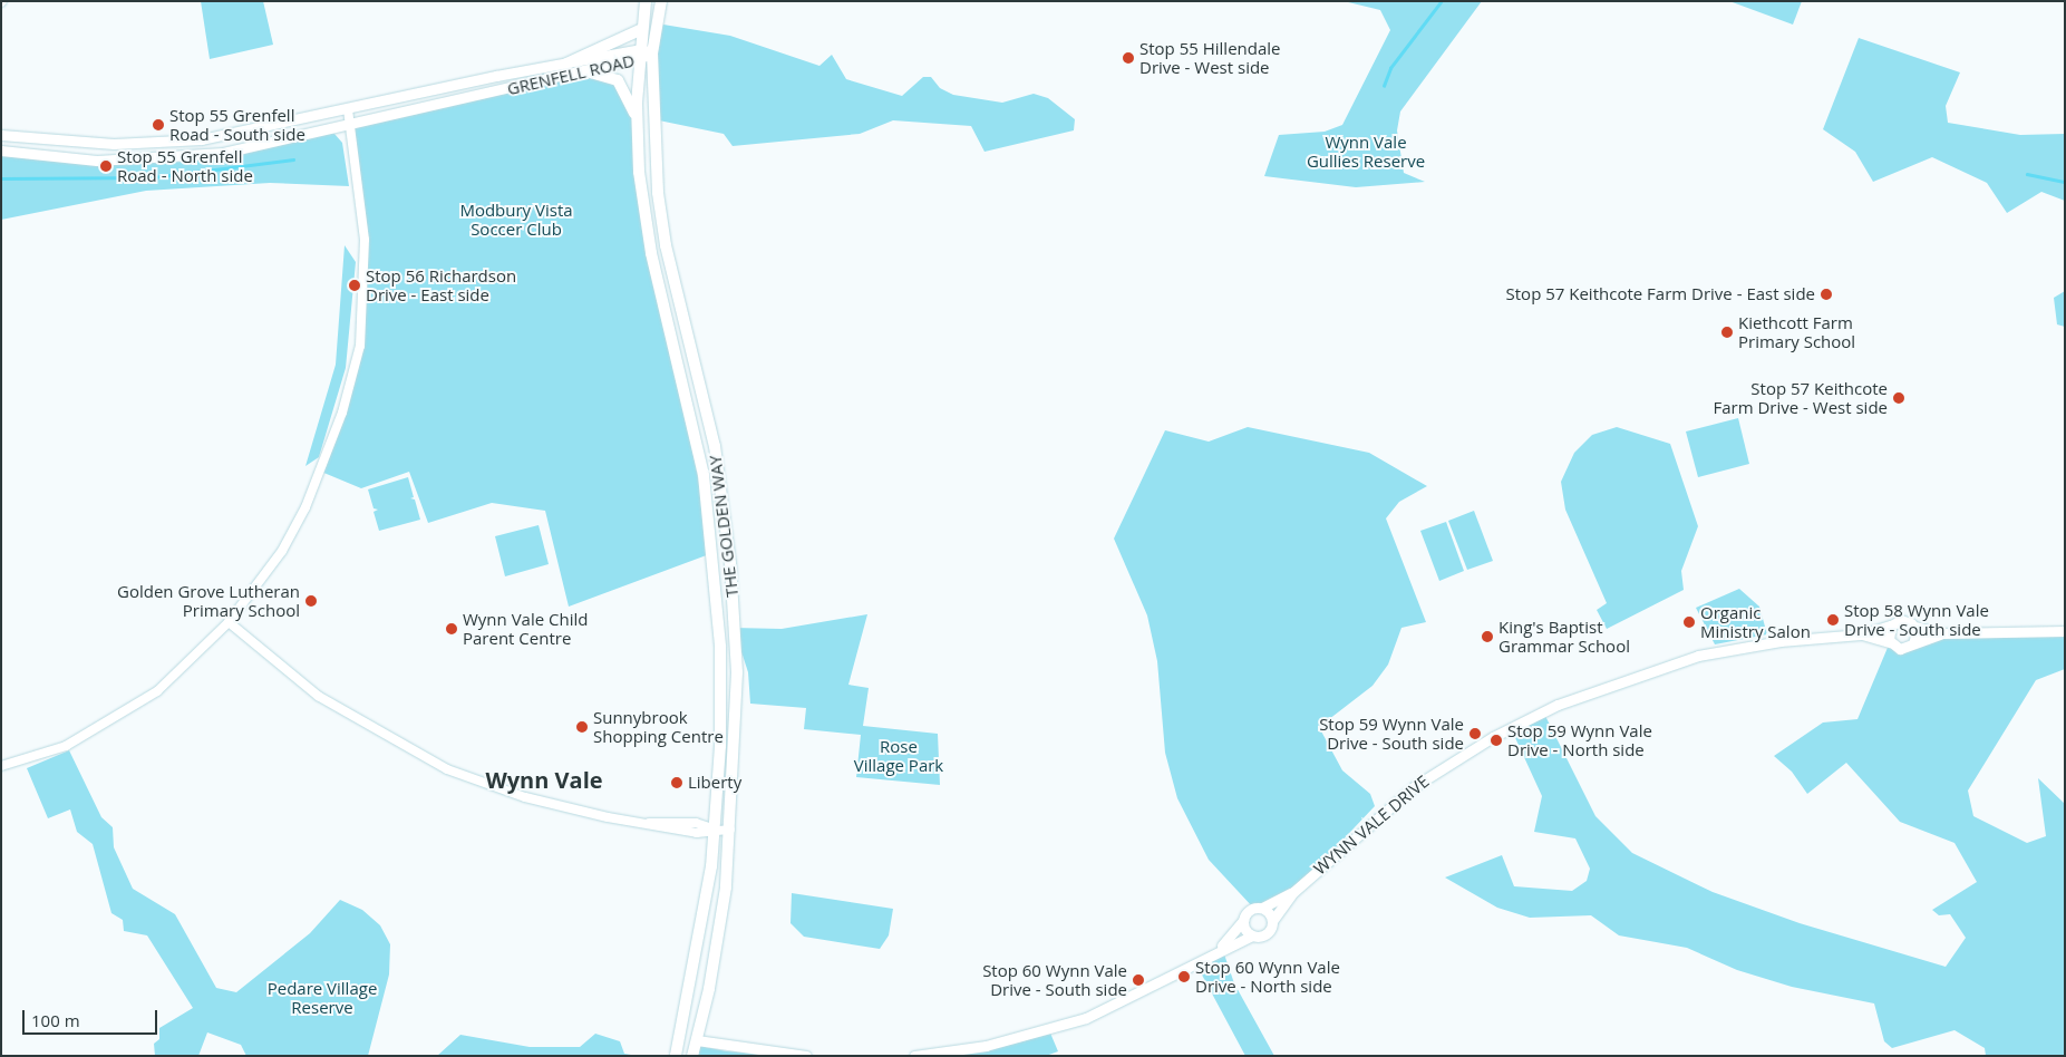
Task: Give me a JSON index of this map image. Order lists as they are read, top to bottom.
{
  "streets": {
    "main road": ["GRENFELL ROAD", "THE GOLDEN WAY", "WYNN VALE DRIVE"]
  },
  "crossings": [
    ["GRENFELL ROAD", "THE GOLDEN WAY"]
  ],
  "districts": ["Wynn Vale"],
  "parks": [
    "Wynn Vale Gullies Reserve",
    "Modbury Vista Soccer Club",
    "Rose Village Park",
    "Pedare Village Reserve"
  ],
  "places": [
    "Stop 55 Hillendale Drive - West side",
    "Stop 55 Grenfell Road - South side",
    "Stop 55 Grenfell Road - North side",
    "Stop 56 Richardson Drive - East side",
    "Stop 57 Keithcote Farm Drive - East side",
    "Kiethcott Farm Primary School",
    "Stop 57 Keithcote Farm Drive - West side",
    "Golden Grove Lutheran Primary School",
    "Stop 58 Wynn Vale Drive - South side",
    "Organic Ministry Salon",
    "Wynn Vale Child Parent Centre",
    "King's Baptist Grammar School",
    "Sunnybrook Shopping Centre",
    "Stop 59 Wynn Vale Drive - South side",
    "Stop 59 Wynn Vale Drive - North side",
    "Liberty",
    "Stop 60 Wynn Vale Drive - North side",
    "Stop 60 Wynn Vale Drive - South side"
  ],
  "scale_bar": "100 m"
}
